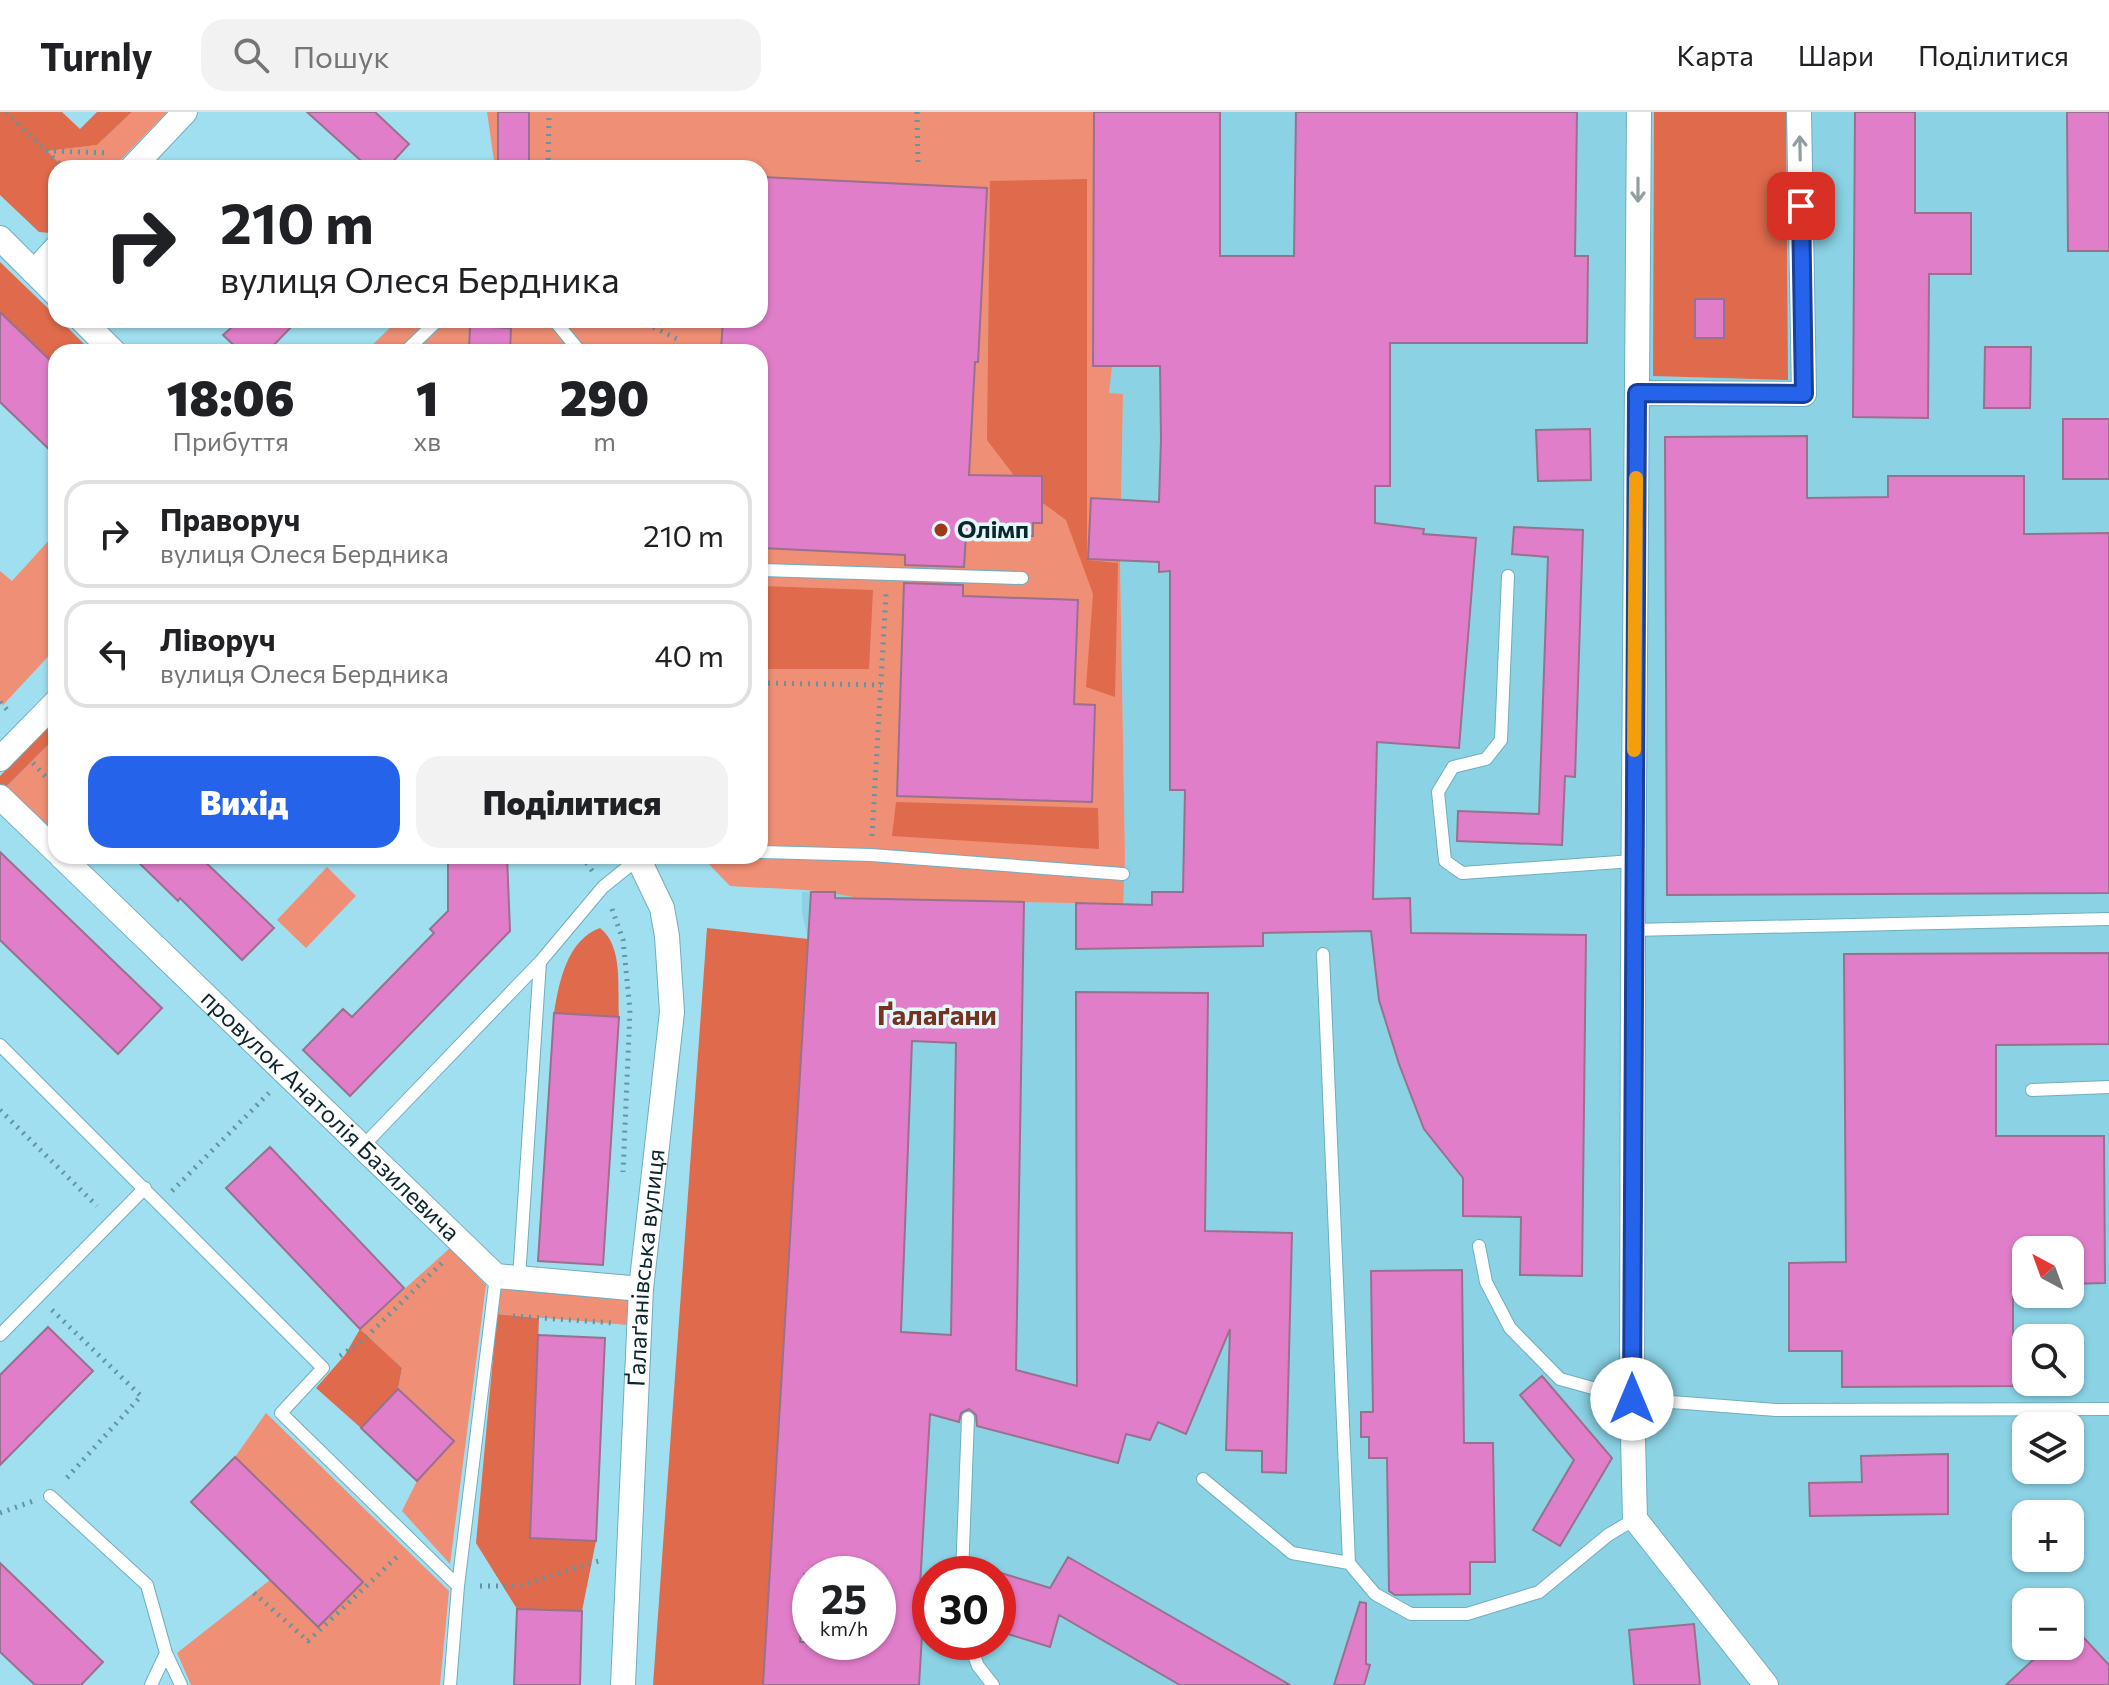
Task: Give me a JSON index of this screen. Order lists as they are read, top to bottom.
{
  "streets": {
    "street": ["провулок Анатолія Базилевича", "Ґалаґанівська вулиця"]
  },
  "districts": ["Ґалаґани"],
  "places": ["Олімп"],
  "north": "top left",
  "page": {
    "header": "Turnly",
    "search": "Пошук",
    "nav": ["Карта", "Шари", "Поділитися"],
    "turn": ["210 m", "вулиця Олеся Бердника"],
    "eta": [
      "18:06",
      "Прибуття",
      "1",
      "хв",
      "290",
      "m"
    ],
    "list": [
      {
        "name": "Праворуч",
        "note": "вулиця Олеся Бердника",
        "value": "210 m"
      },
      {
        "name": "Ліворуч",
        "note": "вулиця Олеся Бердника",
        "value": "40 m"
      }
    ],
    "buttons": ["Вихід", "Поділитися"],
    "map_buttons": ["+", "−"],
    "speed": "25 km/h",
    "limit": "30"
  }
}
